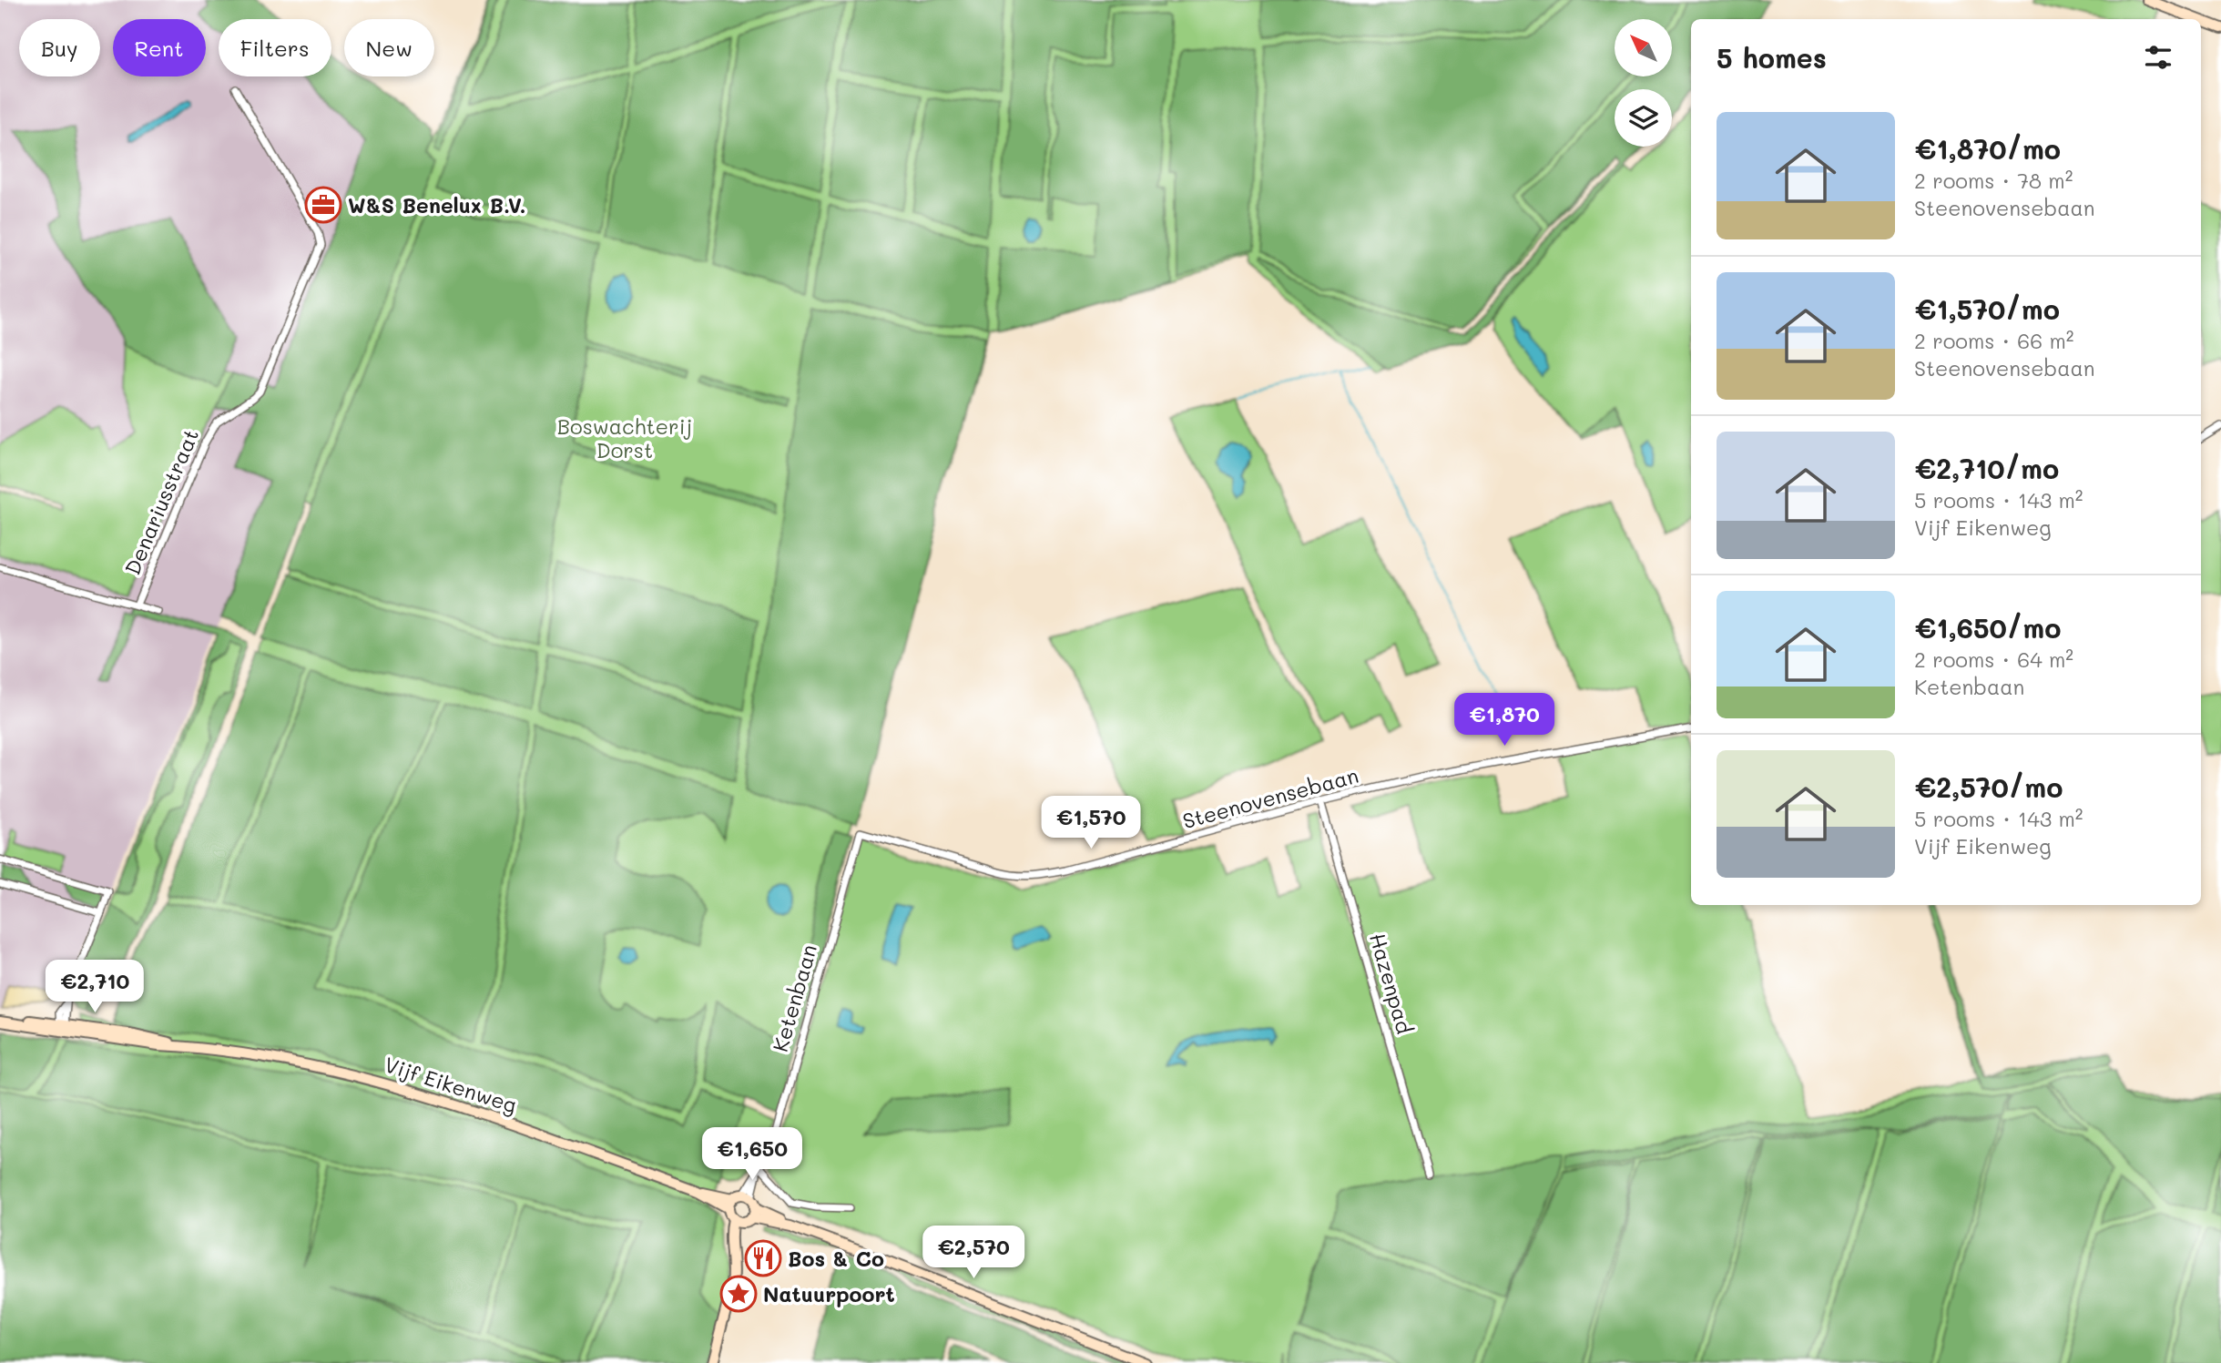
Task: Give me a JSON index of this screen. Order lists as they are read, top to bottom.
{
  "streets": {
    "main road": ["Ketenbaan", "Vijf Eikenweg"],
    "street": ["Denariusstraat", "Steenovensebaan", "Hazenpad"]
  },
  "crossings": [
    ["Steenovensebaan", "Hazenpad"],
    ["Steenovensebaan", "Ketenbaan"],
    ["Ketenbaan", "Vijf Eikenweg"]
  ],
  "parks": ["Boswachterij Dorst"],
  "places": {
    "office": ["W&S Benelux B.V."],
    "restaurant": ["Bos & Co"],
    "place": ["Natuurpoort"]
  },
  "north": "top left",
  "page": {
    "chip": [
      "Buy",
      "Rent",
      "Filters",
      "New"
    ],
    "heading": "5 homes",
    "list": [
      {
        "name": "€1,870/mo",
        "note": "2 rooms · 78 m² · Steenovensebaan"
      },
      {
        "name": "€1,570/mo",
        "note": "2 rooms · 66 m² · Steenovensebaan"
      },
      {
        "name": "€2,710/mo",
        "note": "5 rooms · 143 m² · Vijf Eikenweg"
      },
      {
        "name": "€1,650/mo",
        "note": "2 rooms · 64 m² · Ketenbaan"
      },
      {
        "name": "€2,570/mo",
        "note": "5 rooms · 143 m² · Vijf Eikenweg"
      }
    ],
    "price": [
      "€1,870",
      "€1,570",
      "€2,710",
      "€1,650",
      "€2,570"
    ]
  }
}
